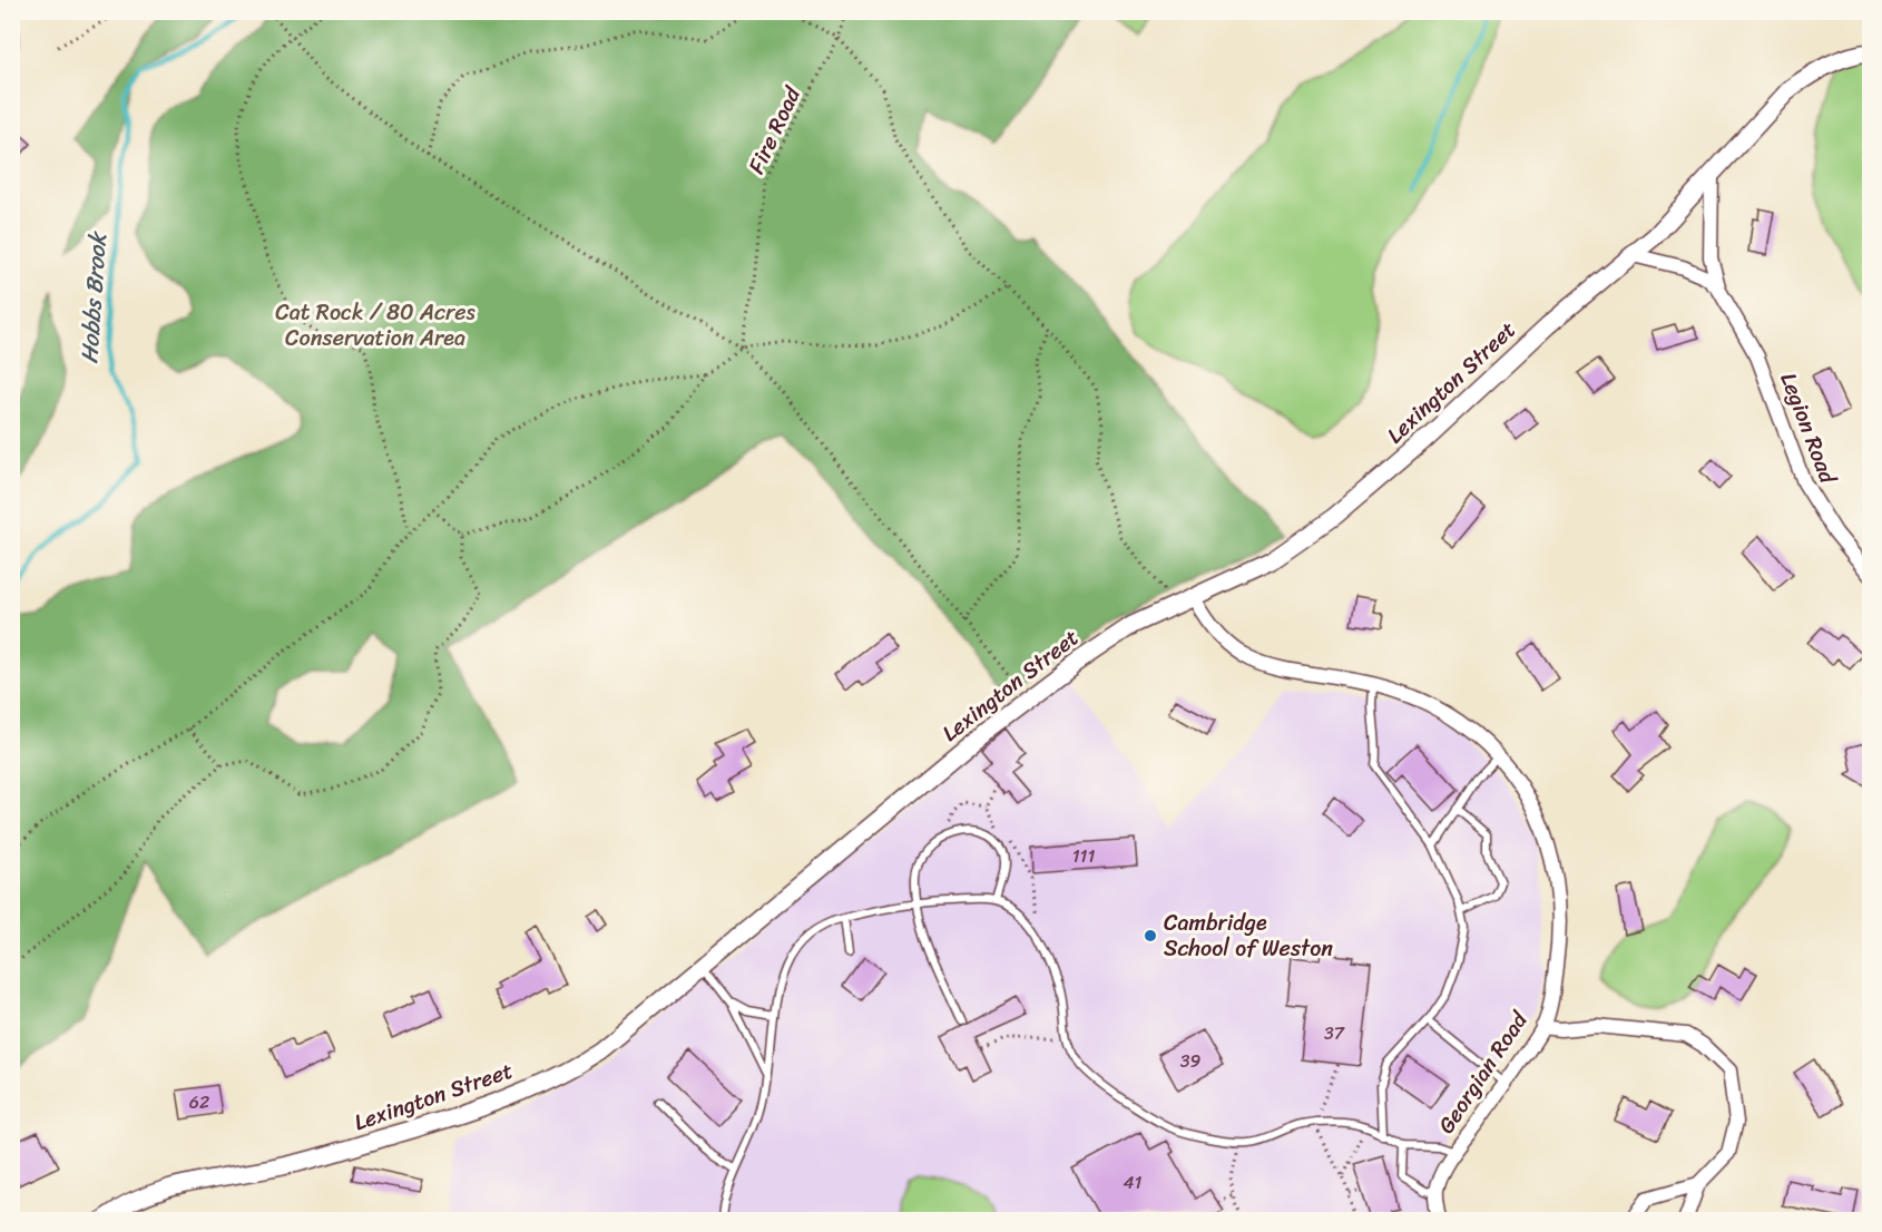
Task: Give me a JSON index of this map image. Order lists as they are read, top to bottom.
{
  "streets": {
    "street": ["Lexington Street", "Legion Road", "Georgian Road"],
    "path": ["Fire Road"]
  },
  "crossings": [
    ["Lexington Street", "Legion Road"],
    ["Lexington Street", "Georgian Road"]
  ],
  "water": ["Hobbs Brook"],
  "parks": ["Cat Rock / 80 Acres Conservation Area"],
  "places": ["Cambridge School of Weston"],
  "house_numbers": [
    "111",
    "37",
    "39",
    "62",
    "41"
  ]
}
